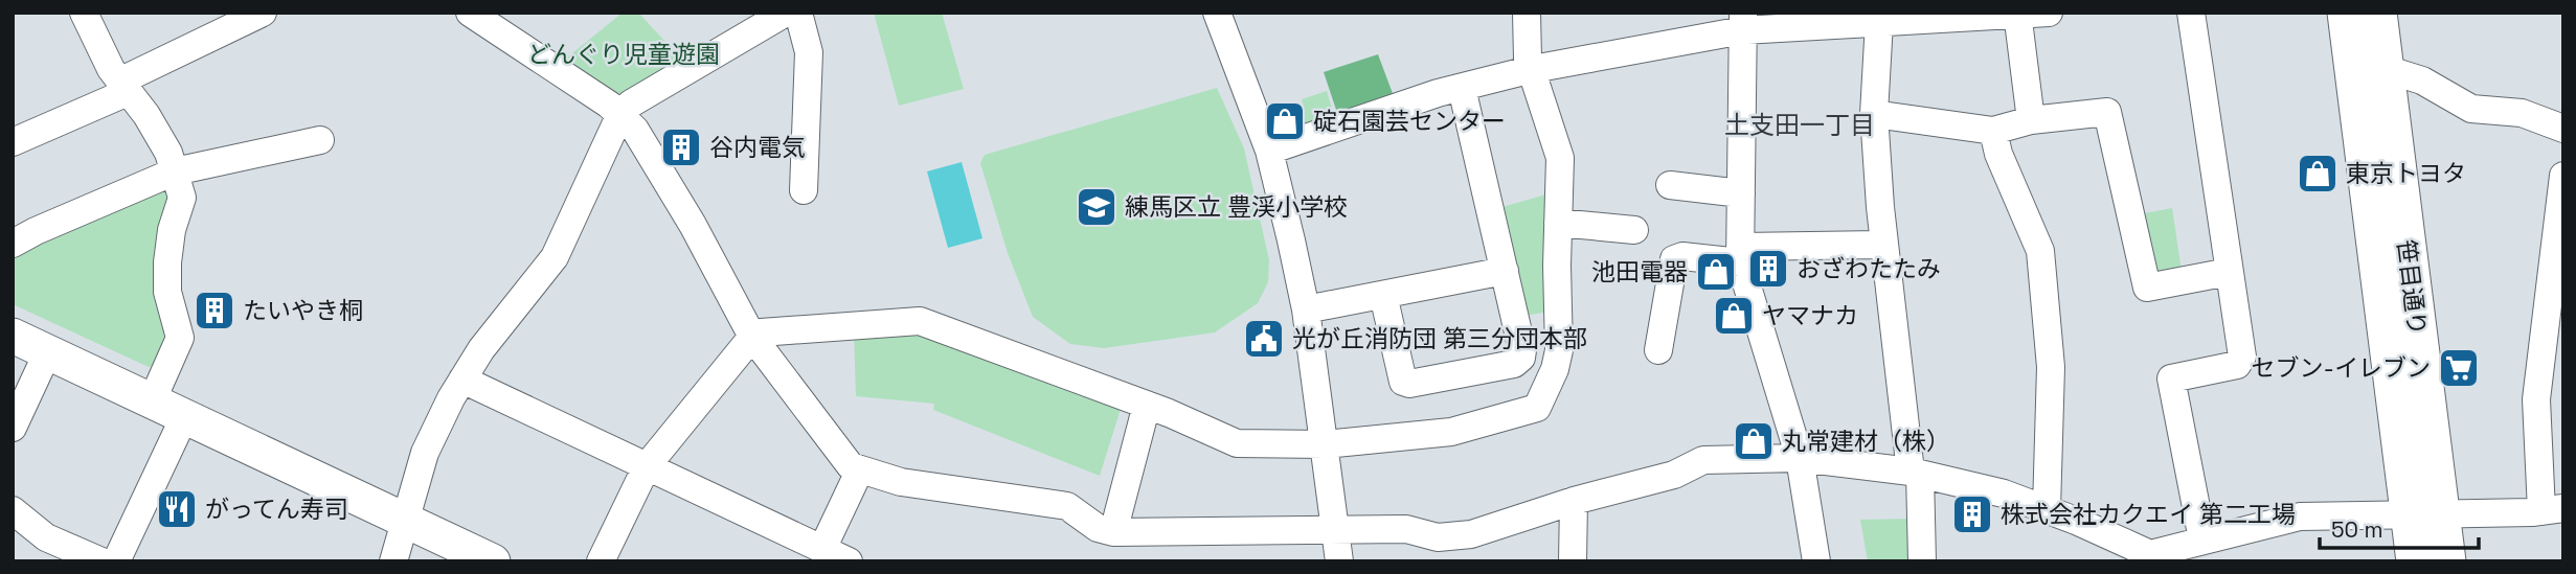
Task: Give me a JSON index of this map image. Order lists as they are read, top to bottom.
{
  "streets": {
    "main road": ["笹目通り"]
  },
  "districts": ["土支田一丁目"],
  "parks": ["どんぐり児童遊園"],
  "places": {
    "shop": [
      "碇石園芸センター",
      "東京トヨタ",
      "池田電器",
      "ヤマナカ",
      "丸常建材（株）"
    ],
    "building": [
      "谷内電気",
      "おざわたたみ",
      "たいやき桐",
      "株式会社カクエイ 第二工場"
    ],
    "school or university": ["練馬区立 豊渓小学校"],
    "public building": ["光が丘消防団 第三分団本部"],
    "supermarket": ["セブン-イレブン"],
    "restaurant": ["がってん寿司"]
  },
  "scale_bar": "50 m"
}
